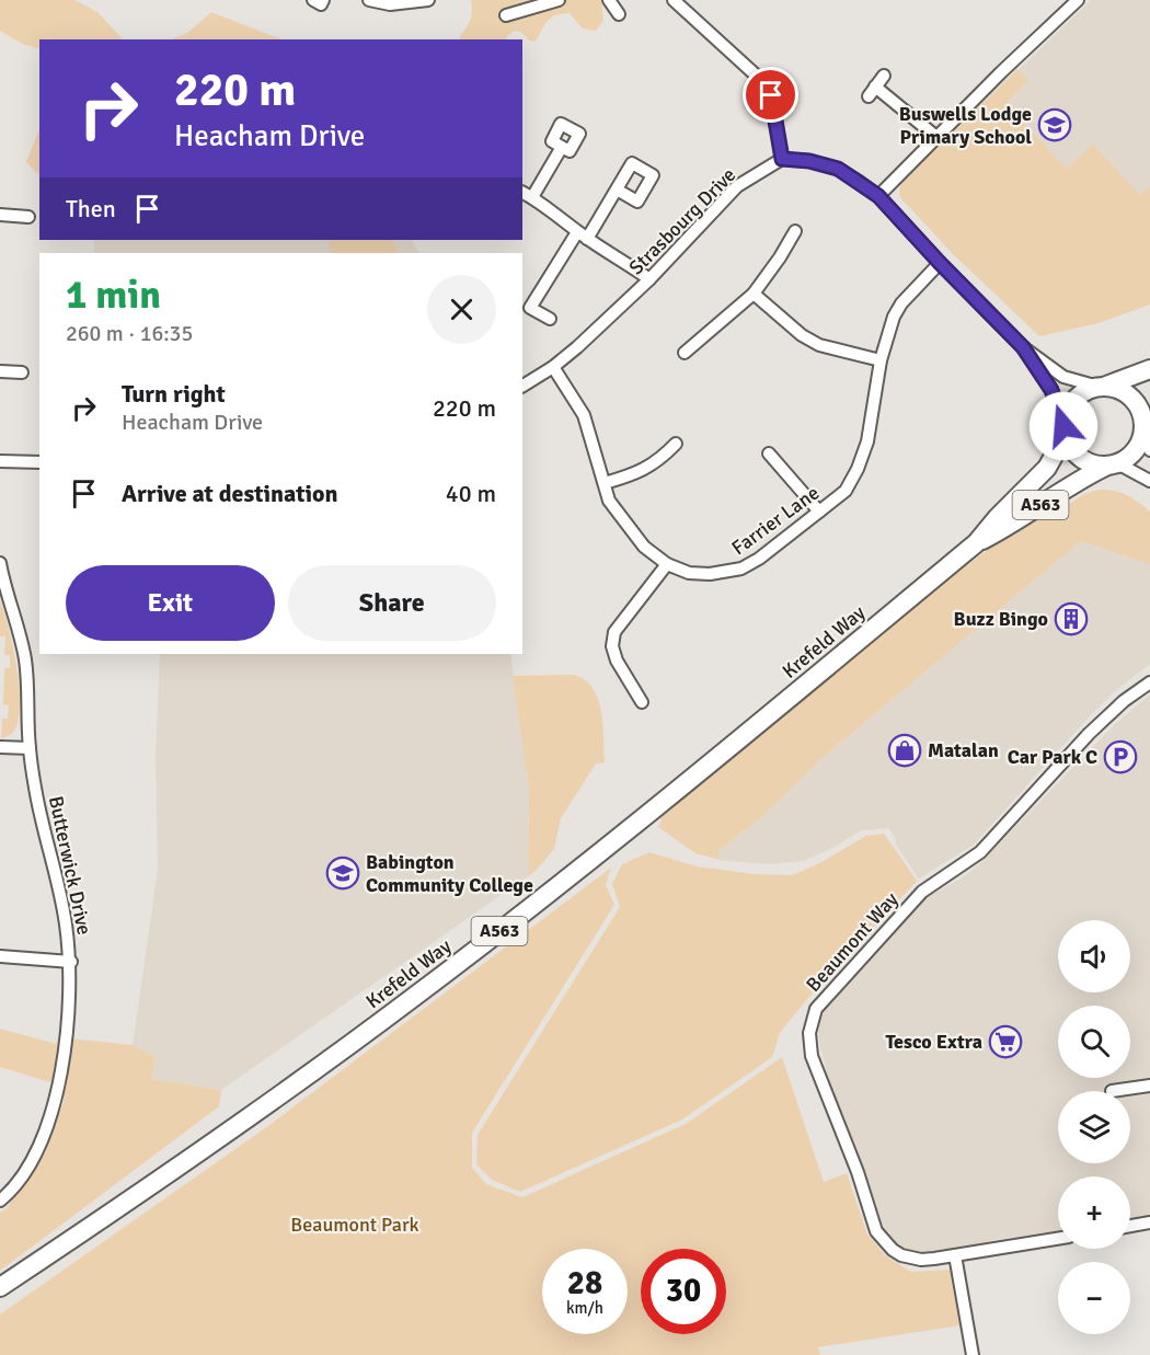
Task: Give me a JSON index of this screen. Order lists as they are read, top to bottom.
{
  "streets": {
    "highway": ["A563", "Krefeld Way"],
    "street": [
      "Strasbourg Drive",
      "Farrier Lane",
      "Butterwick Drive",
      "Beaumont Way"
    ]
  },
  "crossings": [
    ["Strasbourg Drive", "Farrier Lane"]
  ],
  "parks": ["Beaumont Park"],
  "places": {
    "school or university": ["Buswells Lodge Primary School", "Babington Community College"],
    "building": ["Buzz Bingo"],
    "shop": ["Matalan"],
    "parking": ["Car Park C"],
    "supermarket": ["Tesco Extra"]
  },
  "page": {
    "turn": ["220 m", "Heacham Drive"],
    "then": "Then",
    "heading": ["1 min", "260 m · 16:35"],
    "list": [
      {
        "name": "Turn right",
        "note": "Heacham Drive",
        "value": "220 m"
      },
      {
        "name": "Arrive at destination",
        "value": "40 m"
      }
    ],
    "buttons": ["Exit", "Share"],
    "map_buttons": ["+", "−"],
    "speed": "28 km/h",
    "limit": "30"
  }
}
